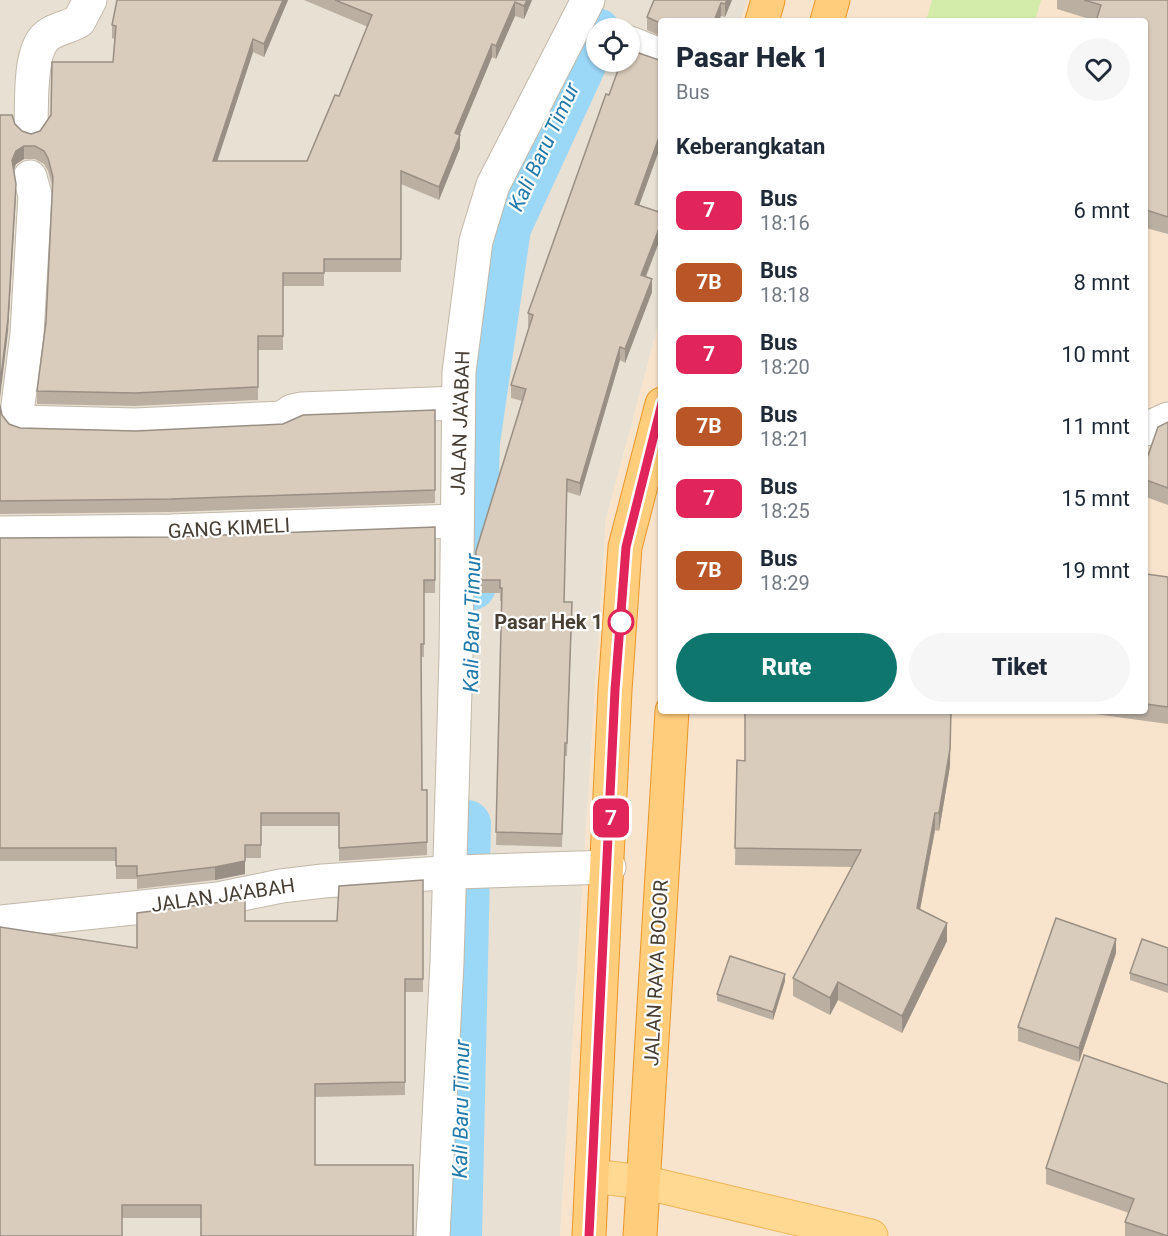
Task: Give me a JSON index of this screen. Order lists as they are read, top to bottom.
{
  "streets": {
    "highway": ["JALAN RAYA BOGOR"],
    "street": ["JALAN JA'ABAH", "GANG KIMELI"]
  },
  "crossings": [
    ["JALAN JA'ABAH", "GANG KIMELI"]
  ],
  "water": ["Kali Baru Timur"],
  "places": ["Pasar Hek 1"],
  "lines": ["bus line 7"],
  "page": {
    "on_map": "7",
    "heading": [
      ["Pasar Hek 1", "Bus"],
      "Keberangkatan"
    ],
    "list": [
      {
        "mark": "7",
        "name": "Bus",
        "note": "18:16",
        "value": "6 mnt"
      },
      {
        "mark": "7B",
        "name": "Bus",
        "note": "18:18",
        "value": "8 mnt"
      },
      {
        "mark": "7",
        "name": "Bus",
        "note": "18:20",
        "value": "10 mnt"
      },
      {
        "mark": "7B",
        "name": "Bus",
        "note": "18:21",
        "value": "11 mnt"
      },
      {
        "mark": "7",
        "name": "Bus",
        "note": "18:25",
        "value": "15 mnt"
      },
      {
        "mark": "7B",
        "name": "Bus",
        "note": "18:29",
        "value": "19 mnt"
      }
    ],
    "buttons": ["Rute", "Tiket"]
  }
}
